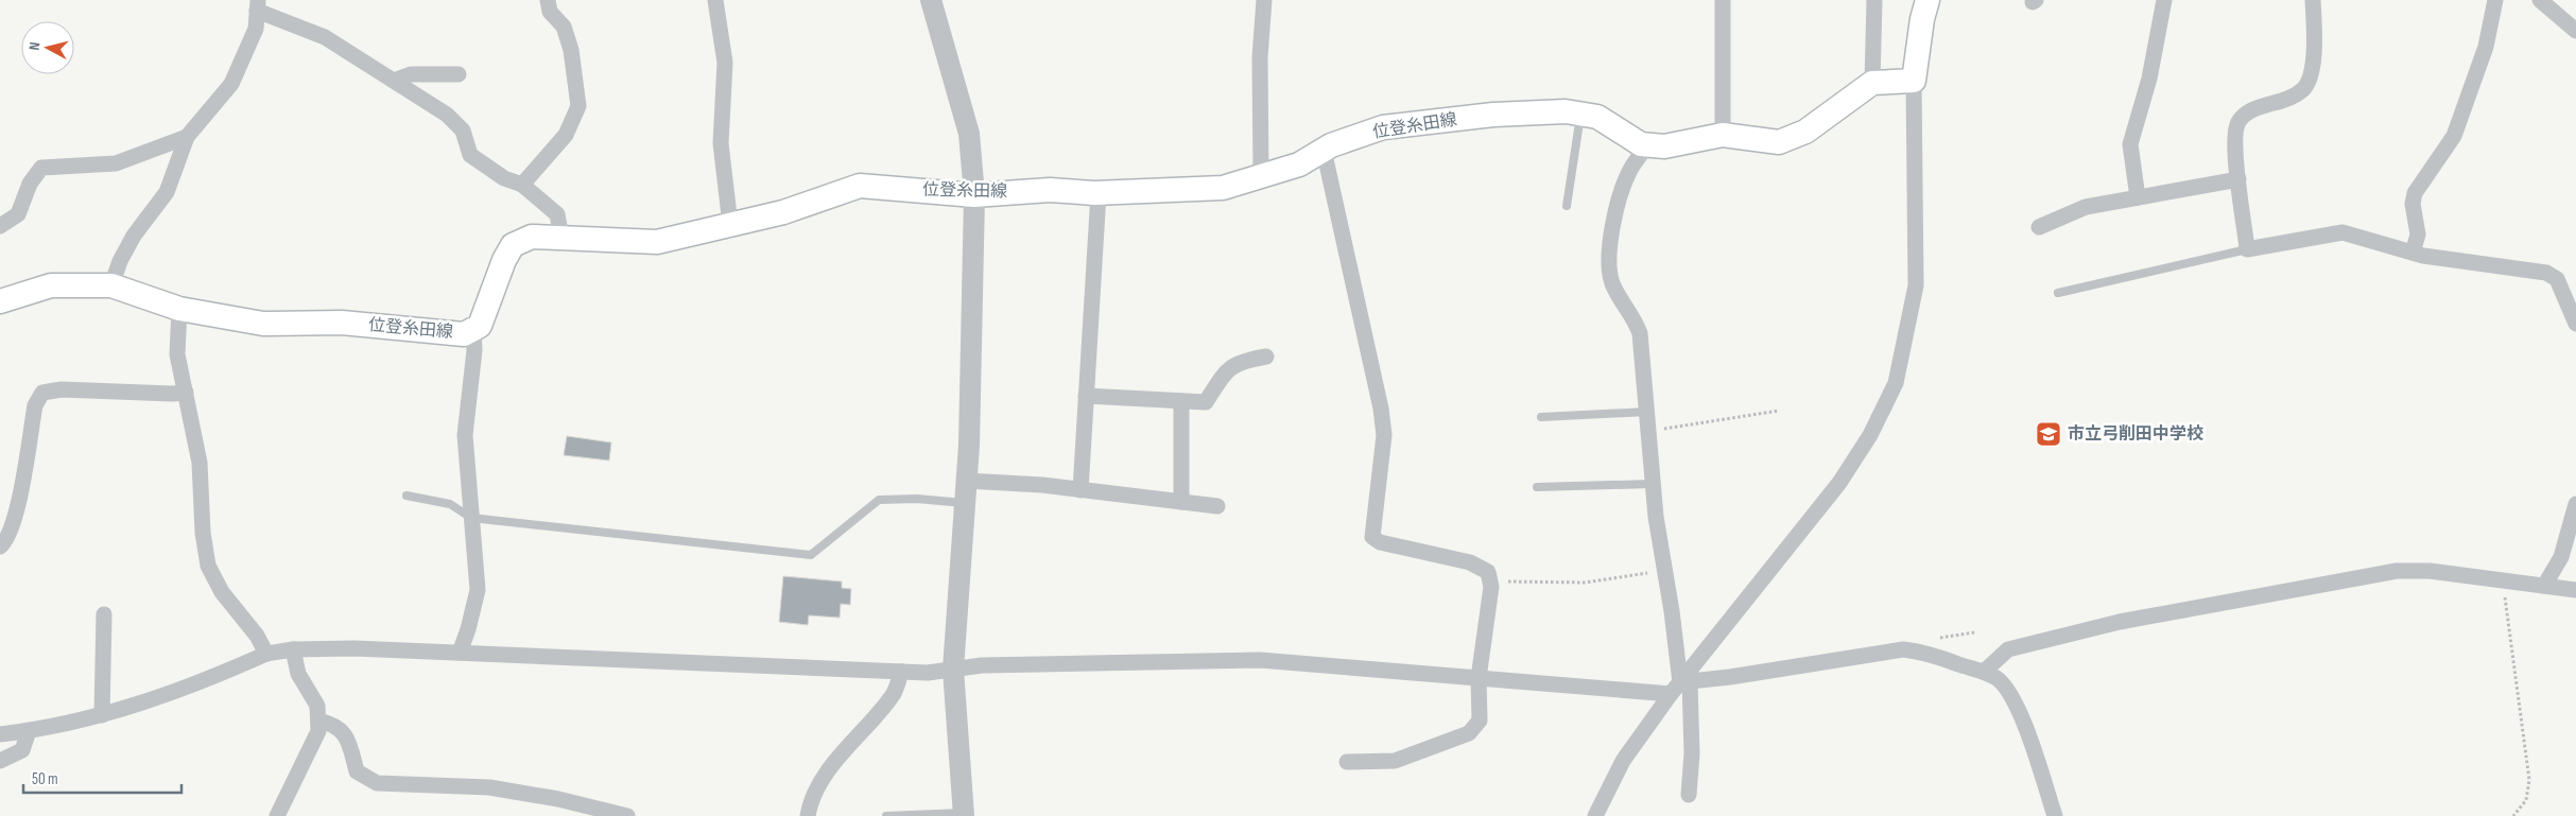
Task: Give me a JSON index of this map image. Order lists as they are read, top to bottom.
{
  "streets": {
    "main road": ["位登糸田線"]
  },
  "places": {
    "school or university": ["市立弓削田中学校"]
  },
  "scale_bar": "50 m",
  "north": "left"
}
